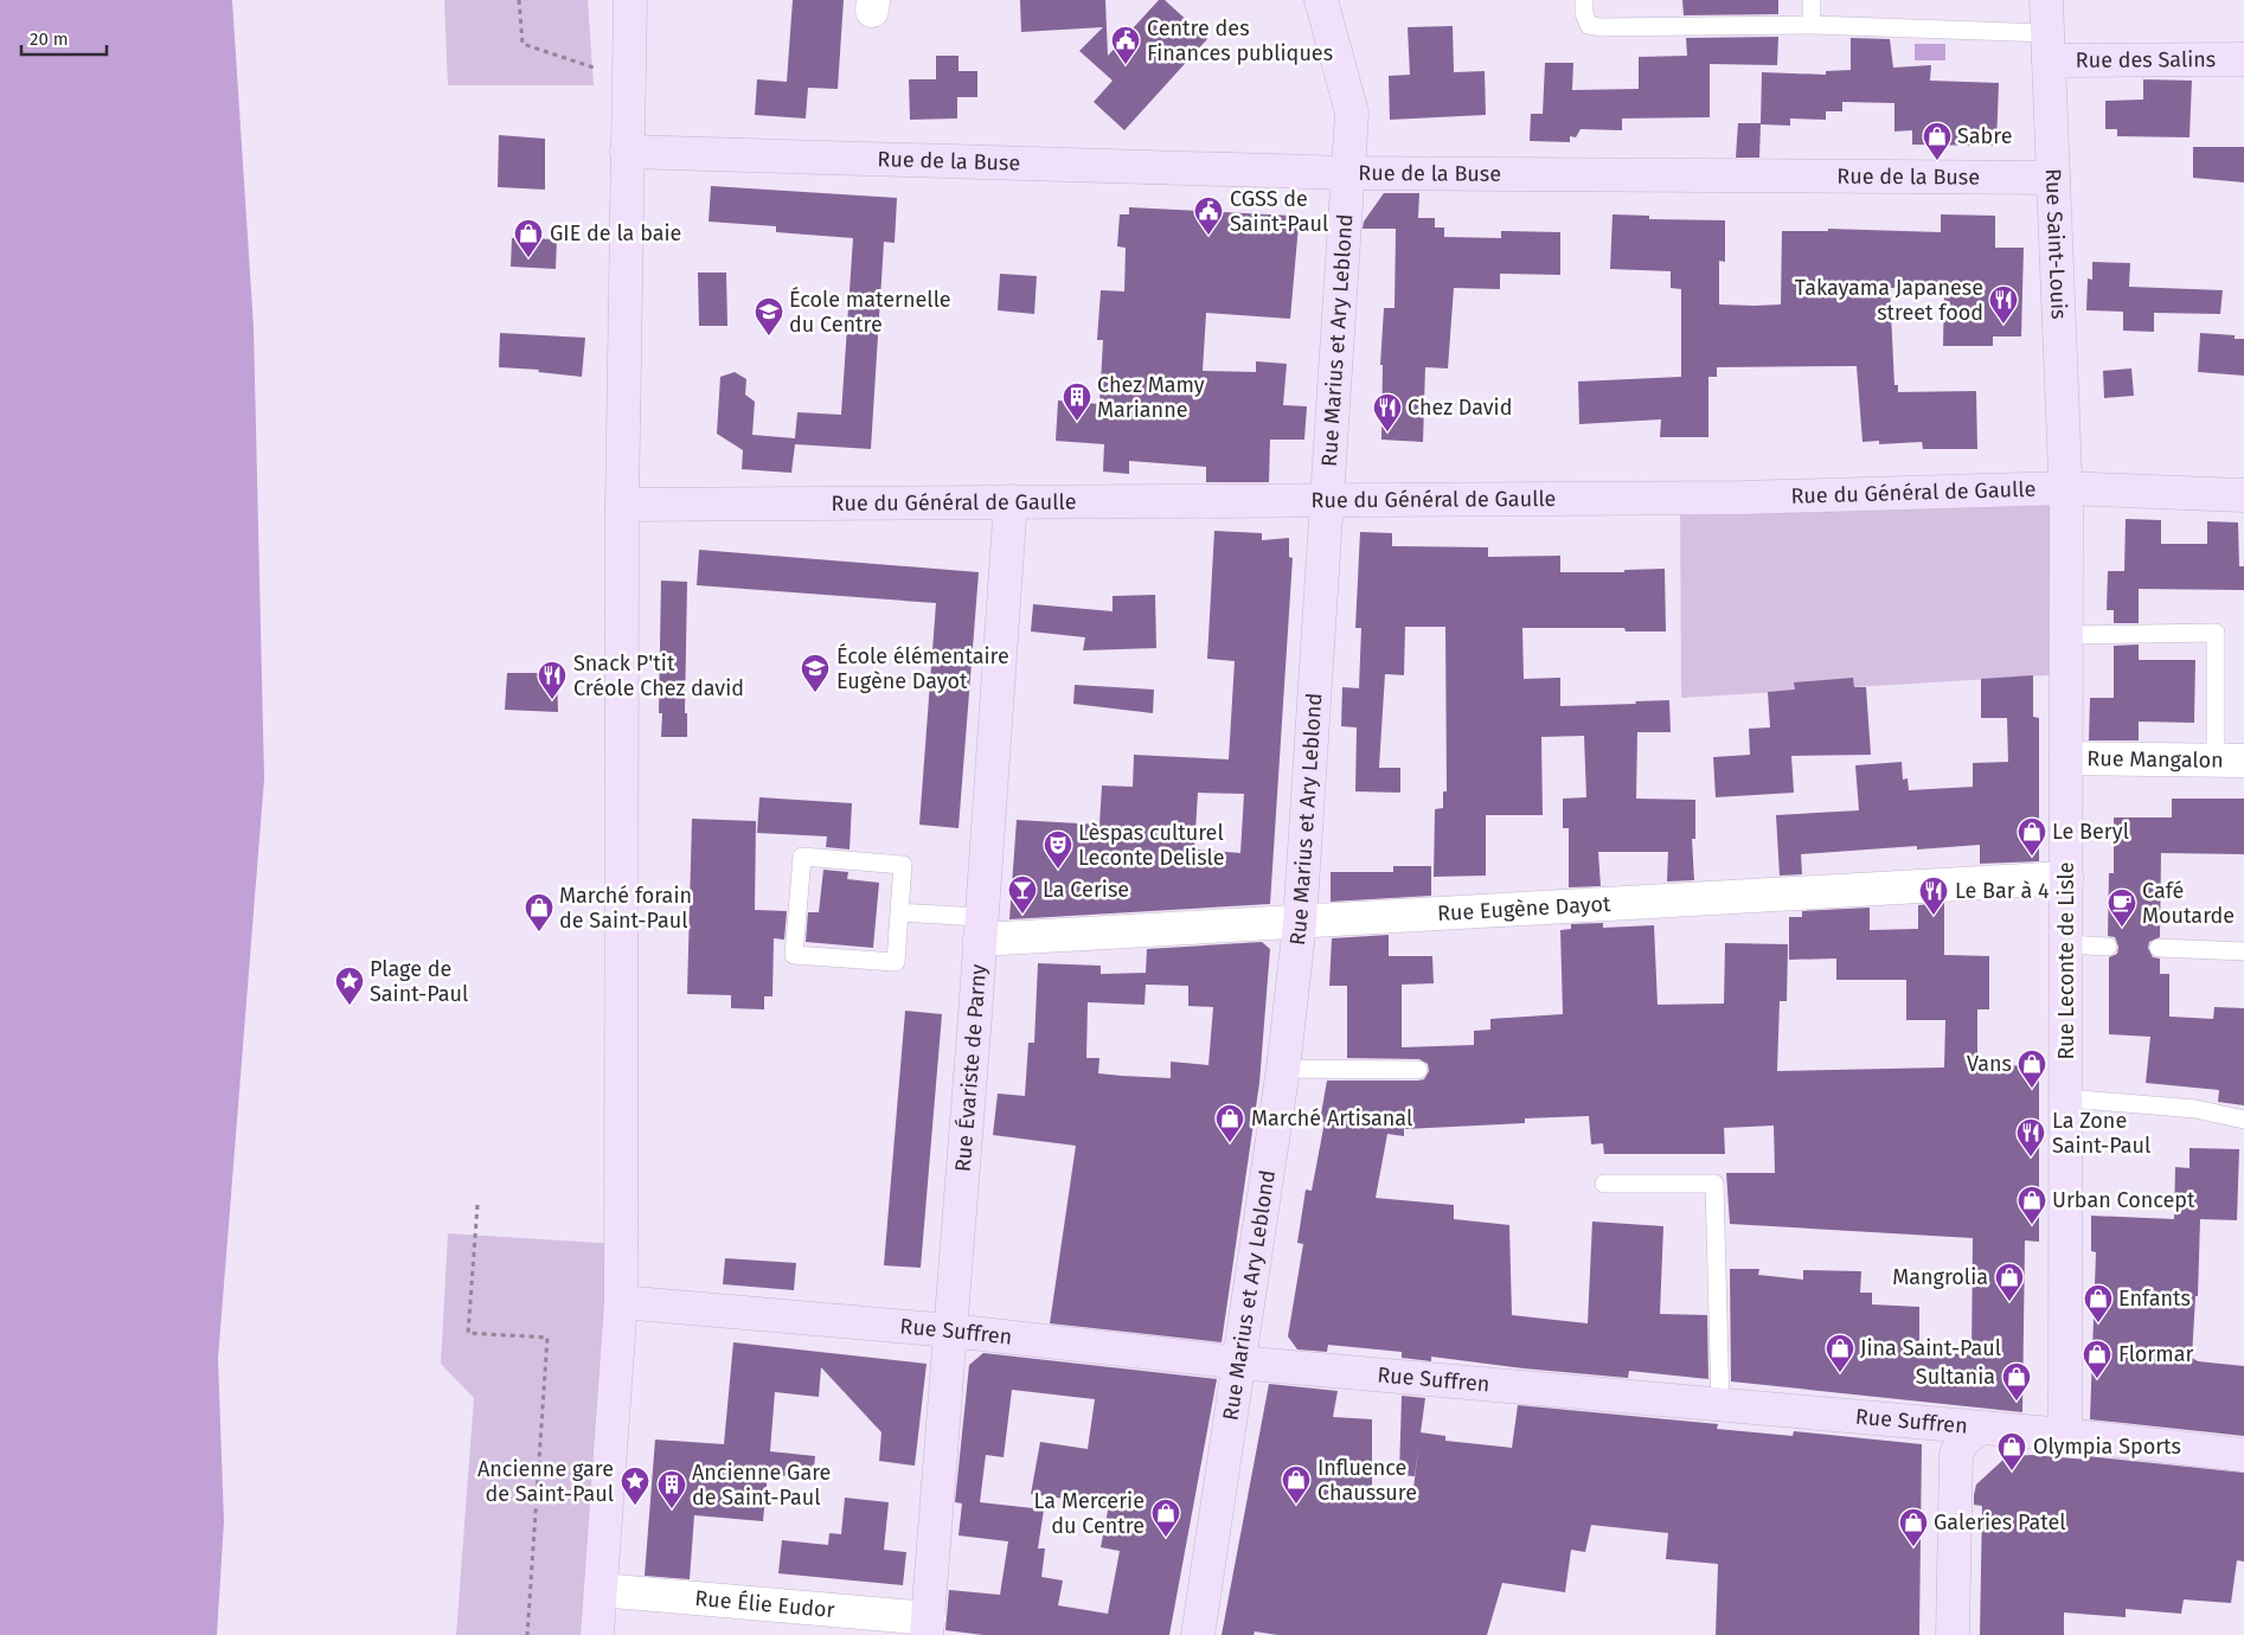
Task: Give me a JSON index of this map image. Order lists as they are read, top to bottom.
{
  "streets": {
    "street": [
      "Rue des Salins",
      "Rue de la Buse",
      "Rue Saint-Louis",
      "Rue Marius et Ary Leblond",
      "Rue du Général de Gaulle",
      "Rue Mangalon",
      "Rue Eugène Dayot",
      "Rue Leconte de Lisle",
      "Rue Évariste de Parny",
      "Rue Suffren",
      "Rue Élie Eudor"
    ]
  },
  "crossings": [
    ["Rue des Salins", "Rue Saint-Louis"],
    ["Rue de la Buse", "Rue Saint-Louis"],
    ["Rue de la Buse", "Rue Marius et Ary Leblond"],
    ["Rue Saint-Louis", "Rue du Général de Gaulle"],
    ["Rue Saint-Louis", "Rue Leconte de Lisle"],
    ["Rue Marius et Ary Leblond", "Rue du Général de Gaulle"],
    ["Rue Marius et Ary Leblond", "Rue Eugène Dayot"],
    ["Rue Marius et Ary Leblond", "Rue Suffren"],
    ["Rue du Général de Gaulle", "Rue Leconte de Lisle"],
    ["Rue du Général de Gaulle", "Rue Évariste de Parny"],
    ["Rue Mangalon", "Rue Leconte de Lisle"],
    ["Rue Eugène Dayot", "Rue Leconte de Lisle"],
    ["Rue Eugène Dayot", "Rue Évariste de Parny"],
    ["Rue Leconte de Lisle", "Rue Suffren"],
    ["Rue Évariste de Parny", "Rue Suffren"],
    ["Rue Évariste de Parny", "Rue Élie Eudor"]
  ],
  "places": {
    "public building": ["Centre des Finances publiques", "CGSS de Saint-Paul"],
    "shop": [
      "Sabre",
      "GIE de la baie",
      "Le Beryl",
      "Marché forain de Saint-Paul",
      "Vans",
      "Marché Artisanal",
      "Urban Concept",
      "Mangrolia",
      "Enfants",
      "Jina Saint-Paul",
      "Flormar",
      "Sultania",
      "Olympia Sports",
      "Influence Chaussure",
      "La Mercerie du Centre",
      "Galeries Patel"
    ],
    "restaurant": [
      "Takayama Japanese street food",
      "Chez David",
      "Snack P'tit Créole Chez david",
      "Le Bar à 4",
      "La Zone Saint-Paul"
    ],
    "school or university": ["École maternelle du Centre", "École élémentaire Eugène Dayot"],
    "building": ["Chez Mamy Marianne", "Ancienne Gare de Saint-Paul"],
    "theatre": ["Lèspas culturel Leconte Delisle"],
    "bar": ["La Cerise"],
    "cafe": ["Café Moutarde"],
    "place": ["Plage de Saint-Paul", "Ancienne gare de Saint-Paul"]
  },
  "scale_bar": "20 m"
}
